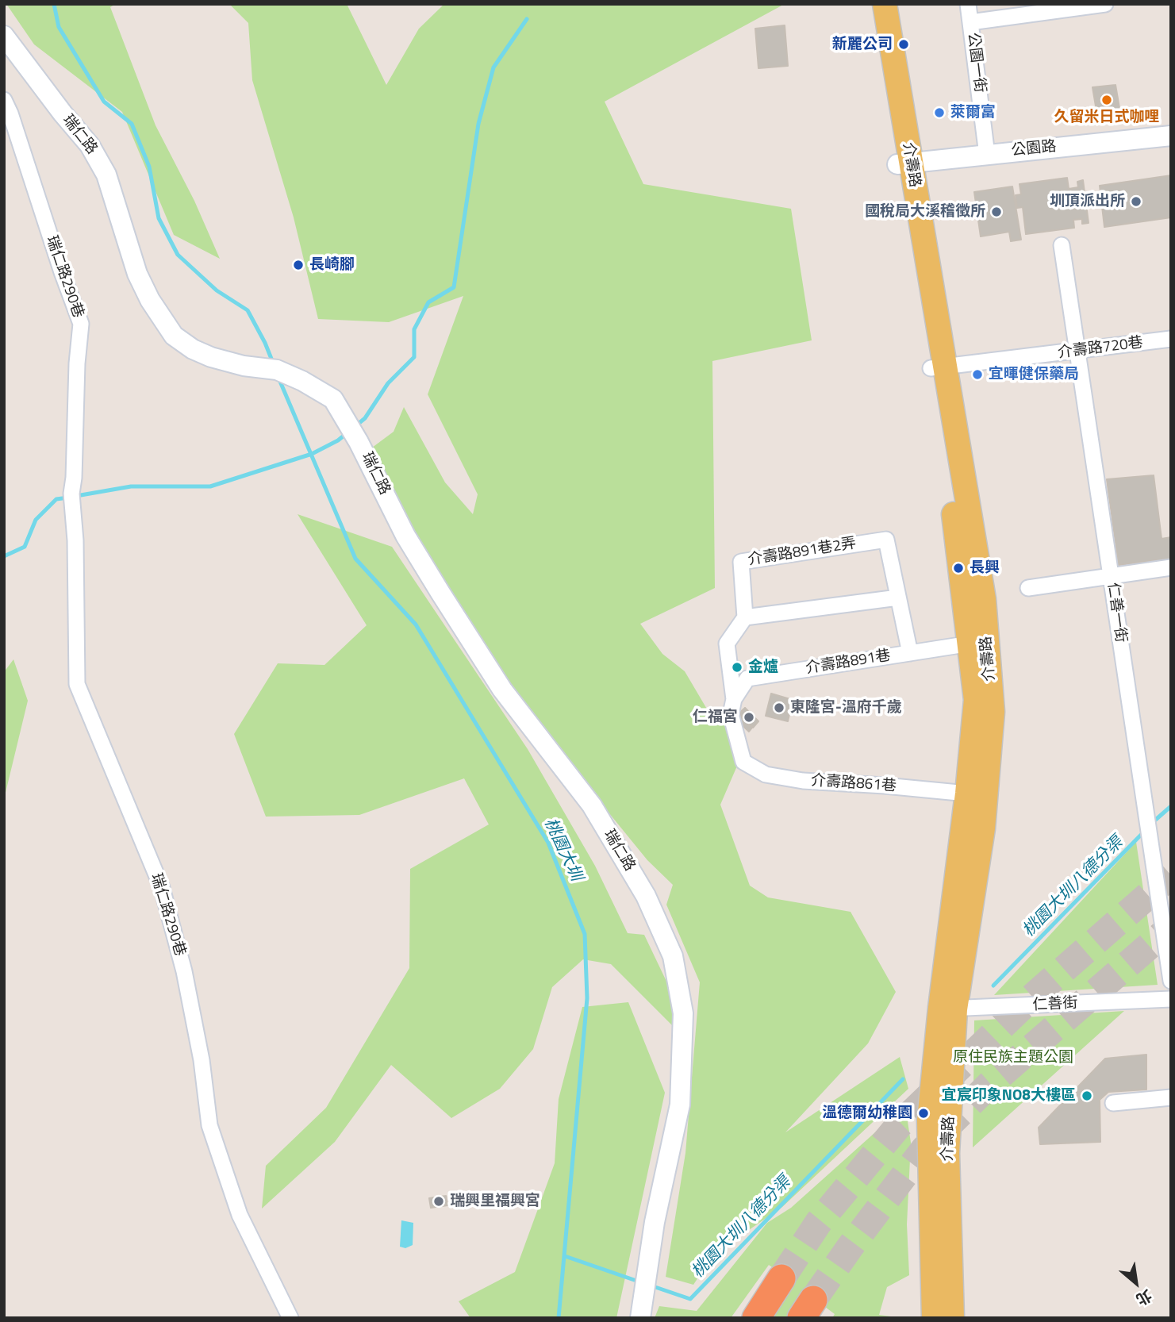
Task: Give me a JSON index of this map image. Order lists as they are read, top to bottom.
{
  "streets": {
    "main road": ["介壽路"],
    "street": [
      "公園一街",
      "瑞仁路",
      "公園路",
      "瑞仁路290巷",
      "介壽路720巷",
      "介壽路891巷2弄",
      "仁善一街",
      "介壽路891巷",
      "介壽路861巷",
      "仁善街"
    ]
  },
  "crossings": [
    ["公園一街", "公園路"],
    ["公園路", "介壽路"],
    ["介壽路", "介壽路720巷"],
    ["介壽路", "介壽路891巷"],
    ["介壽路", "介壽路861巷"],
    ["介壽路", "仁善街"],
    ["介壽路720巷", "仁善一街"],
    ["介壽路891巷", "介壽路861巷"]
  ],
  "water": ["桃園大圳", "桃園大圳八德分渠"],
  "parks": ["原住民族主題公園"],
  "places": [
    "新麗公司",
    "久留米日式咖哩",
    "萊爾富",
    "圳頂派出所",
    "國稅局大溪稽徵所",
    "長崎腳",
    "宜暉健保藥局",
    "長興",
    "金爐",
    "東隆宮-溫府千歲",
    "仁福宮",
    "宜宸印象NO8大樓區",
    "溫德爾幼稚園",
    "瑞興里福興宮"
  ],
  "north": "bottom right"
}
